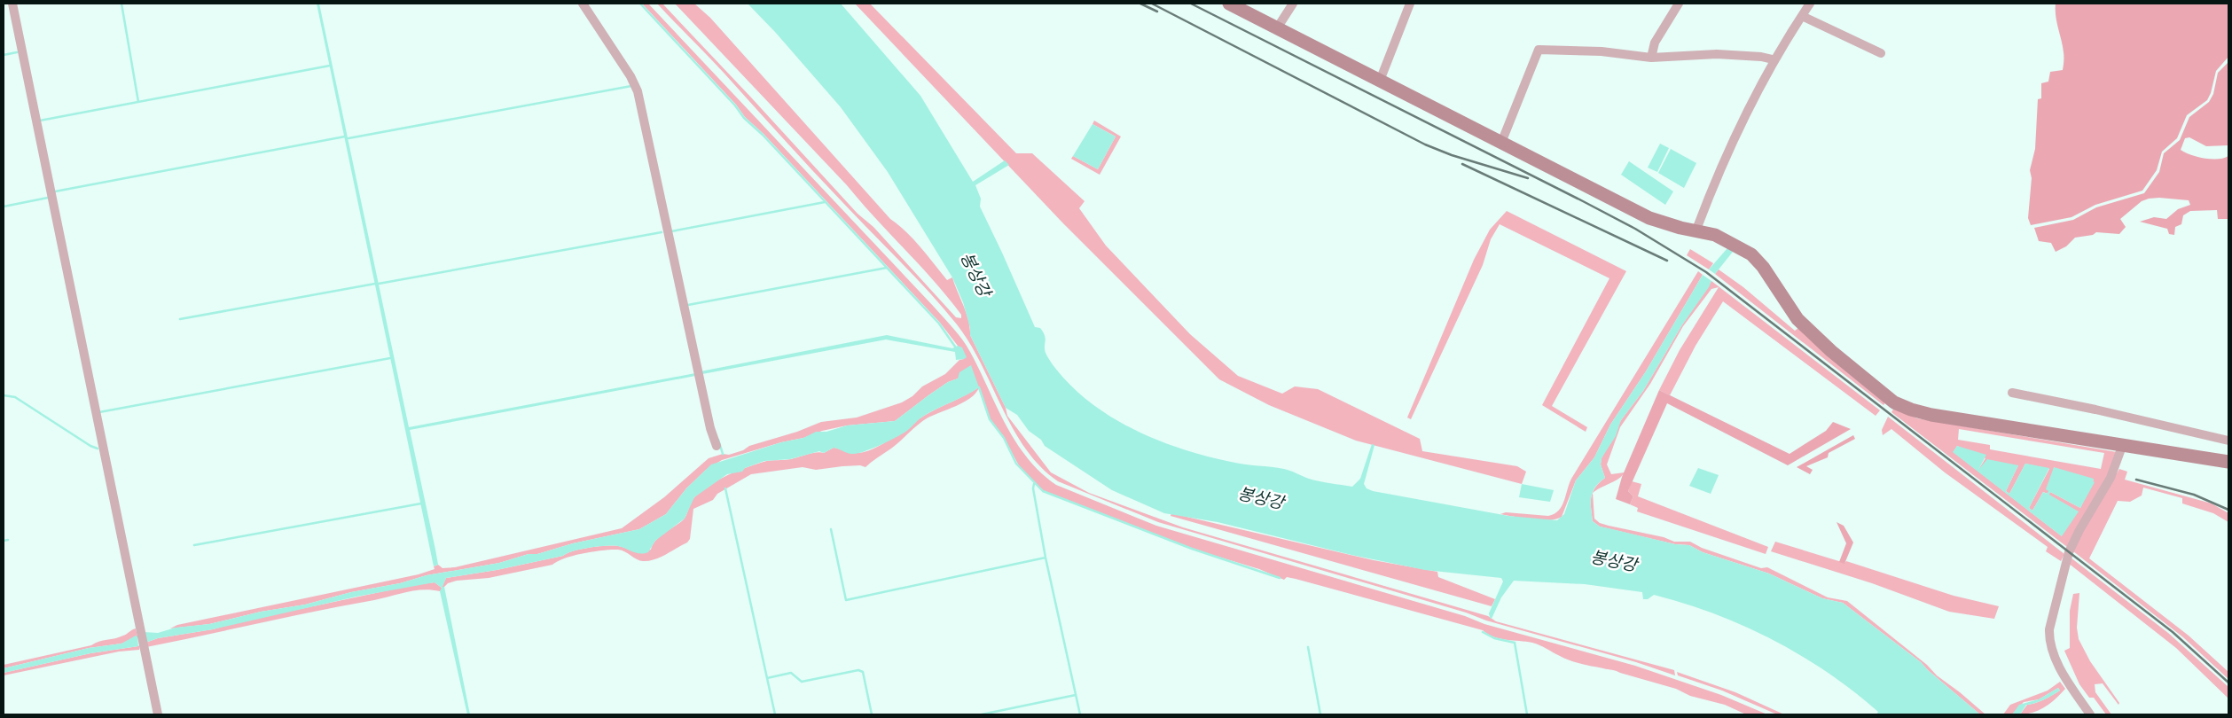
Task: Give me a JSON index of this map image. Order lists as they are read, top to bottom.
{
  "water": ["봉상강"]
}
